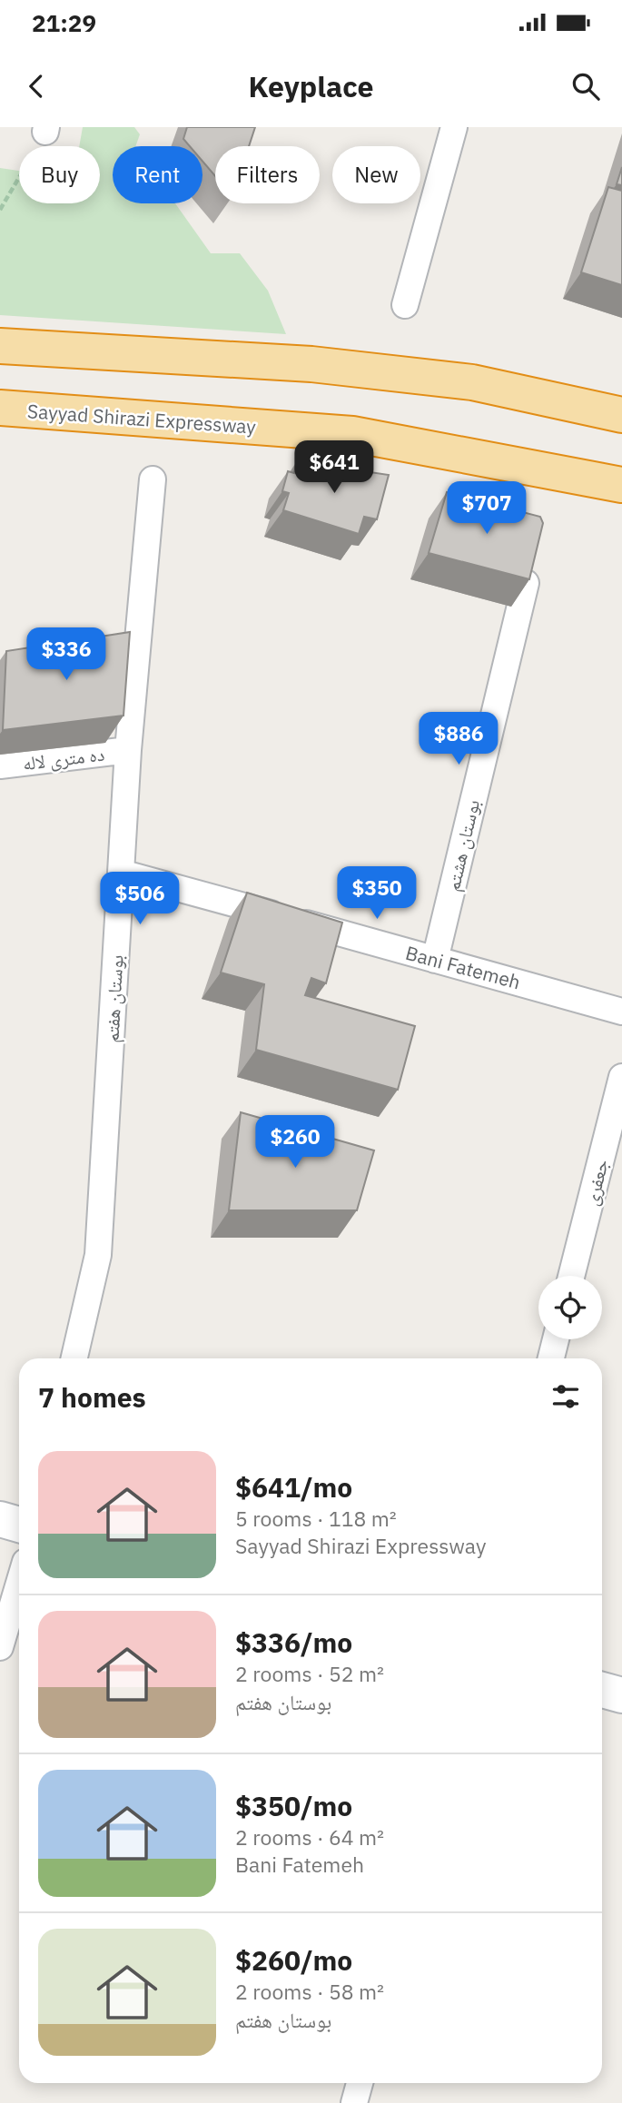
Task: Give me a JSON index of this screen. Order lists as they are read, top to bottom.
{
  "streets": {
    "highway": ["Sayyad Shirazi Expressway"],
    "street": [
      "ده متری لاله",
      "بوستان هشتم",
      "Bani Fatemeh",
      "بوستان هفتم",
      "جعفری"
    ]
  },
  "crossings": [
    ["ده متری لاله", "بوستان هفتم"],
    ["بوستان هشتم", "Bani Fatemeh"],
    ["Bani Fatemeh", "بوستان هفتم"]
  ],
  "page": {
    "status": "21:29",
    "header": "Keyplace",
    "chip": [
      "Buy",
      "Rent",
      "Filters",
      "New"
    ],
    "price": [
      "$641",
      "$707",
      "$336",
      "$886",
      "$350",
      "$506",
      "$260"
    ],
    "heading": "7 homes",
    "list": [
      {
        "name": "$641/mo",
        "note": "5 rooms · 118 m² · Sayyad Shirazi Expressway"
      },
      {
        "name": "$336/mo",
        "note": "2 rooms · 52 m² · بوستان هفتم"
      },
      {
        "name": "$350/mo",
        "note": "2 rooms · 64 m² · Bani Fatemeh"
      },
      {
        "name": "$260/mo",
        "note": "2 rooms · 58 m² · بوستان هفتم"
      }
    ]
  }
}
